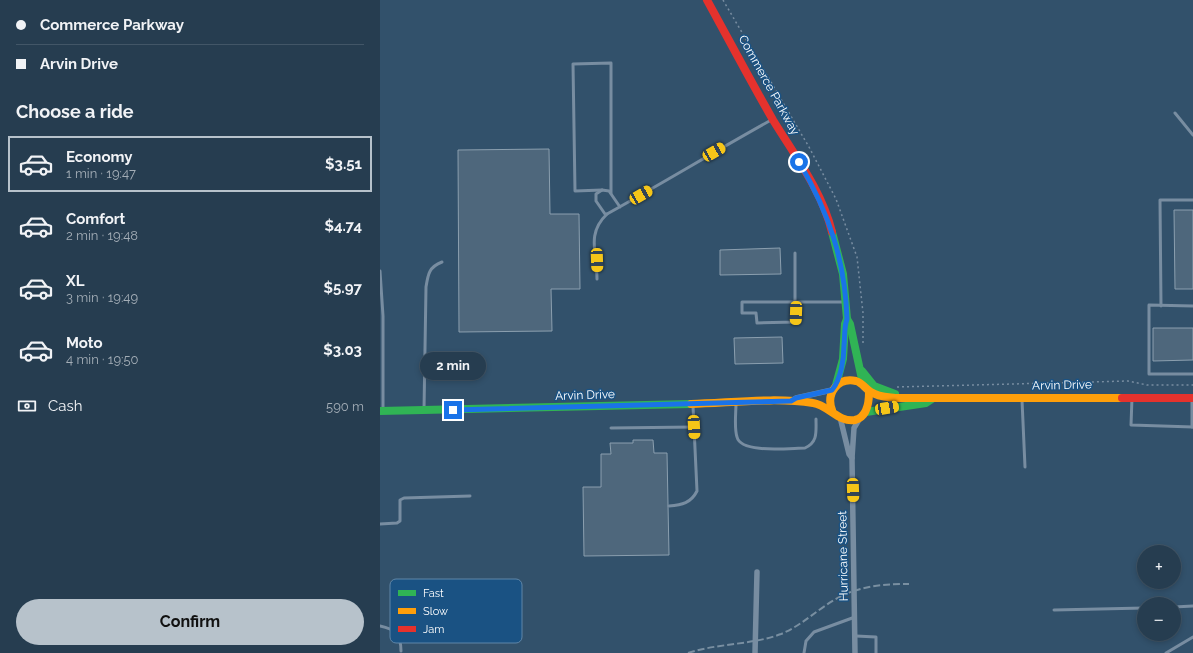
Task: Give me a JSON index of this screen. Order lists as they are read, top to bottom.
{
  "streets": {
    "street": ["Commerce Parkway", "Arvin Drive", "Hurricane Street"]
  },
  "crossings": [
    ["Commerce Parkway", "Arvin Drive"],
    ["Commerce Parkway", "Hurricane Street"],
    ["Arvin Drive", "Hurricane Street"]
  ],
  "legend": ["Fast", "Slow", "Jam"],
  "page": {
    "banner": ["Commerce Parkway", "Arvin Drive"],
    "heading": "Choose a ride",
    "list": [
      {
        "name": "Economy",
        "note": "1 min · 19:47",
        "value": "$3.51"
      },
      {
        "name": "Comfort",
        "note": "2 min · 19:48",
        "value": "$4.74"
      },
      {
        "name": "XL",
        "note": "3 min · 19:49",
        "value": "$5.97"
      },
      {
        "name": "Moto",
        "note": "4 min · 19:50",
        "value": "$3.03"
      }
    ],
    "bubble": "2 min",
    "pay": ["Cash", "590 m"],
    "map_buttons": ["+", "−"],
    "buttons": "Confirm"
  }
}
